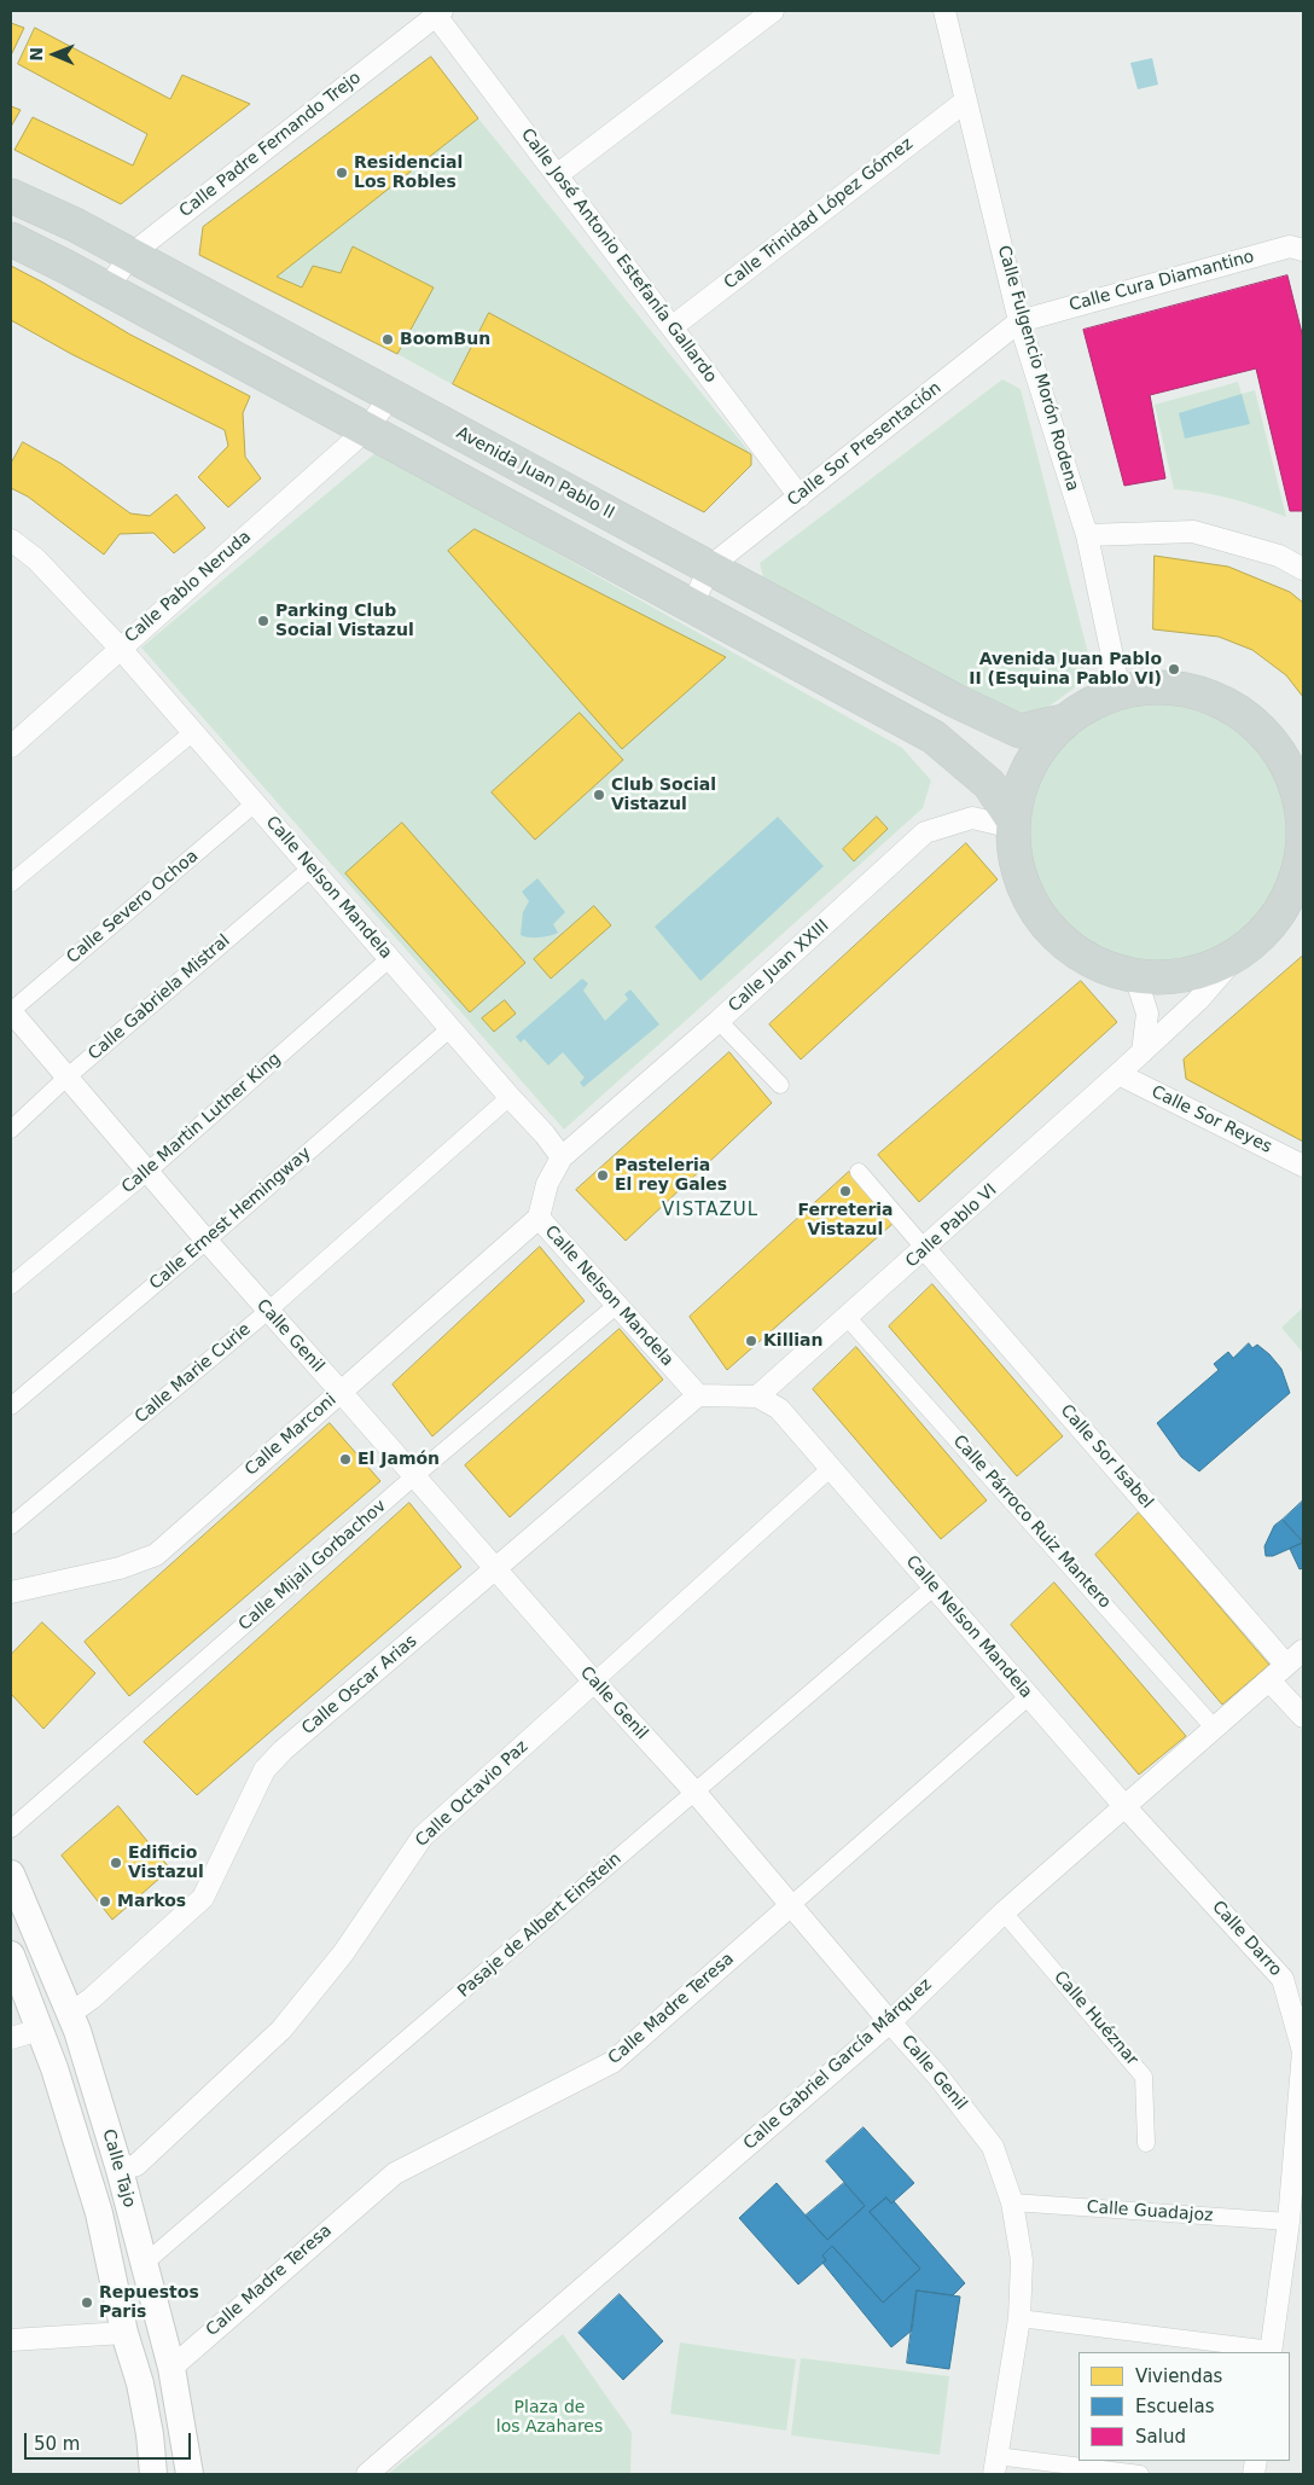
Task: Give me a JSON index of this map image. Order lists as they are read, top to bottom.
{
  "streets": {
    "main road": ["Avenida Juan Pablo II"],
    "street": [
      "Calle Padre Fernando Trejo",
      "Calle Trinidad López Gómez",
      "Calle José Antonio Estefanía Gallardo",
      "Calle Cura Diamantino",
      "Calle Fulgencio Morón Rodena",
      "Calle Sor Presentación",
      "Calle Pablo Neruda",
      "Calle Nelson Mandela",
      "Calle Severo Ochoa",
      "Calle Juan XXIII",
      "Calle Gabriela Mistral",
      "Calle Sor Reyes",
      "Calle Martin Luther King",
      "Calle Ernest Hemingway",
      "Calle Pablo VI",
      "Calle Genil",
      "Calle Marie Curie",
      "Calle Marconi",
      "Calle Sor Isabel",
      "Calle Párroco Ruiz Mantero",
      "Calle Mijail Gorbachov",
      "Calle Oscar Arias",
      "Calle Octavio Paz",
      "Pasaje de Albert Einstein",
      "Calle Darro",
      "Calle Madre Teresa",
      "Calle Huéznar",
      "Calle Gabriel García Márquez",
      "Calle Tajo",
      "Calle Guadajoz"
    ]
  },
  "crossings": [
    ["Calle Padre Fernando Trejo", "Calle José Antonio Estefanía Gallardo"],
    ["Calle Padre Fernando Trejo", "Avenida Juan Pablo II"],
    ["Calle Trinidad López Gómez", "Calle José Antonio Estefanía Gallardo"],
    ["Calle Trinidad López Gómez", "Calle Fulgencio Morón Rodena"],
    ["Calle José Antonio Estefanía Gallardo", "Calle Sor Presentación"],
    ["Calle Cura Diamantino", "Calle Fulgencio Morón Rodena"],
    ["Calle Cura Diamantino", "Calle Sor Presentación"],
    ["Calle Fulgencio Morón Rodena", "Calle Sor Presentación"],
    ["Calle Sor Presentación", "Avenida Juan Pablo II"],
    ["Avenida Juan Pablo II", "Calle Pablo Neruda"],
    ["Calle Pablo Neruda", "Calle Nelson Mandela"],
    ["Calle Nelson Mandela", "Calle Severo Ochoa"],
    ["Calle Nelson Mandela", "Calle Juan XXIII"],
    ["Calle Nelson Mandela", "Calle Gabriela Mistral"],
    ["Calle Nelson Mandela", "Calle Martin Luther King"],
    ["Calle Nelson Mandela", "Calle Ernest Hemingway"],
    ["Calle Nelson Mandela", "Calle Pablo VI"],
    ["Calle Nelson Mandela", "Calle Marie Curie"],
    ["Calle Nelson Mandela", "Calle Marconi"],
    ["Calle Nelson Mandela", "Calle Mijail Gorbachov"],
    ["Calle Nelson Mandela", "Calle Oscar Arias"],
    ["Calle Nelson Mandela", "Calle Octavio Paz"],
    ["Calle Nelson Mandela", "Pasaje de Albert Einstein"],
    ["Calle Nelson Mandela", "Calle Darro"],
    ["Calle Nelson Mandela", "Calle Madre Teresa"],
    ["Calle Nelson Mandela", "Calle Gabriel García Márquez"],
    ["Calle Severo Ochoa", "Calle Genil"],
    ["Calle Gabriela Mistral", "Calle Genil"],
    ["Calle Sor Reyes", "Calle Pablo VI"],
    ["Calle Martin Luther King", "Calle Genil"],
    ["Calle Ernest Hemingway", "Calle Genil"],
    ["Calle Pablo VI", "Calle Sor Isabel"],
    ["Calle Pablo VI", "Calle Párroco Ruiz Mantero"],
    ["Calle Genil", "Calle Marie Curie"],
    ["Calle Genil", "Calle Marconi"],
    ["Calle Genil", "Calle Mijail Gorbachov"],
    ["Calle Genil", "Calle Oscar Arias"],
    ["Calle Genil", "Calle Octavio Paz"],
    ["Calle Genil", "Pasaje de Albert Einstein"],
    ["Calle Genil", "Calle Madre Teresa"],
    ["Calle Genil", "Calle Gabriel García Márquez"],
    ["Calle Genil", "Calle Guadajoz"],
    ["Calle Sor Isabel", "Calle Gabriel García Márquez"],
    ["Calle Párroco Ruiz Mantero", "Calle Gabriel García Márquez"],
    ["Calle Oscar Arias", "Calle Tajo"],
    ["Calle Octavio Paz", "Calle Tajo"],
    ["Pasaje de Albert Einstein", "Calle Tajo"],
    ["Calle Darro", "Calle Gabriel García Márquez"],
    ["Calle Darro", "Calle Guadajoz"],
    ["Calle Madre Teresa", "Calle Tajo"],
    ["Calle Huéznar", "Calle Gabriel García Márquez"]
  ],
  "districts": ["VISTAZUL"],
  "parks": ["Plaza de los Azahares"],
  "places": [
    "Residencial Los Robles",
    "BoomBun",
    "Parking Club Social Vistazul",
    "Avenida Juan Pablo II (Esquina Pablo VI)",
    "Club Social Vistazul",
    "Pasteleria El rey Gales",
    "Ferreteria Vistazul",
    "Killian",
    "El Jamón",
    "Edificio Vistazul",
    "Markos",
    "Repuestos Paris"
  ],
  "legend": ["Viviendas", "Escuelas", "Salud"],
  "scale_bar": "50 m",
  "north": "left"
}
